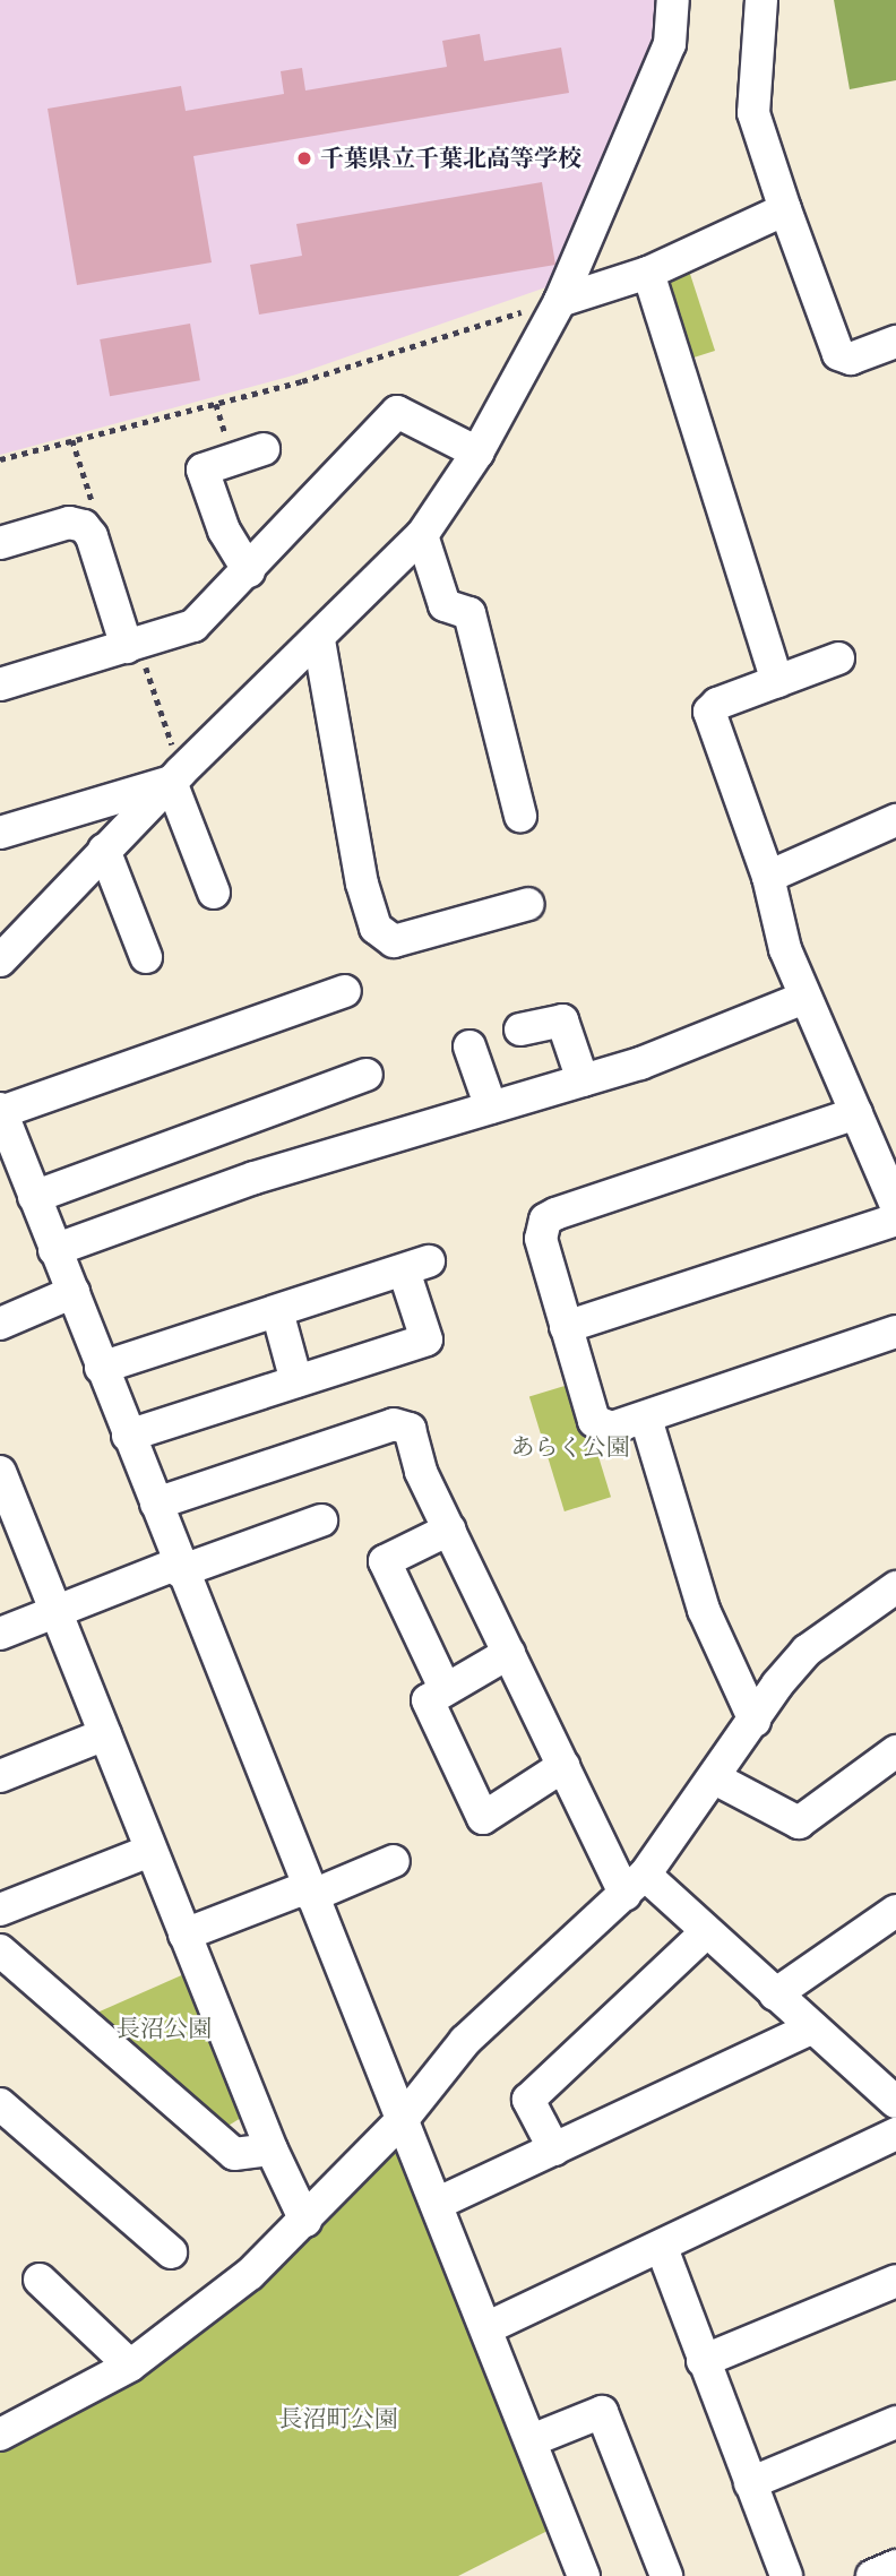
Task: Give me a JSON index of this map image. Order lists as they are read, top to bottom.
{
  "parks": ["あらく公園", "長沼公園", "長沼町公園"],
  "places": ["千葉県立千葉北高等学校"]
}
